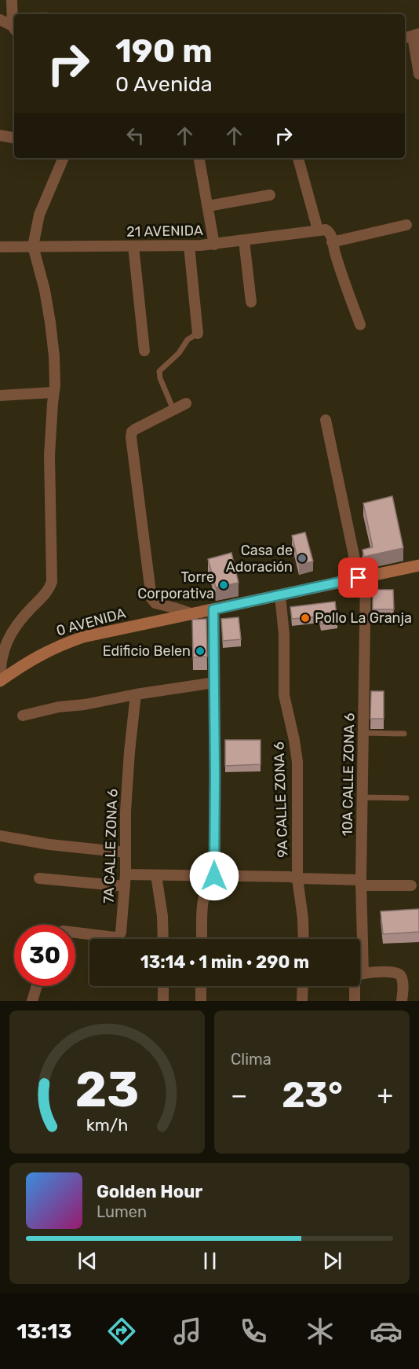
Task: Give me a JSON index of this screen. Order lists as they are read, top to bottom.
{
  "streets": {
    "street": [
      "21 AVENIDA",
      "0 AVENIDA",
      "10A CALLE ZONA 6",
      "9A CALLE ZONA 6",
      "7A CALLE ZONA 6"
    ]
  },
  "crossings": [
    ["0 AVENIDA", "10A CALLE ZONA 6"],
    ["0 AVENIDA", "9A CALLE ZONA 6"]
  ],
  "places": [
    "Casa de Adoración",
    "Torre Corporativa",
    "Pollo La Granja",
    "Edificio Belen"
  ],
  "page": {
    "turn": ["190 m", "0 Avenida"],
    "limit": "30",
    "trip": "13:14 · 1 min · 290 m",
    "tile": "Clima",
    "heat": ["−", "23°", "+"],
    "song": ["Golden Hour", "Lumen"],
    "tabs": "13:13",
    "gauge": ["23", "km/h"]
  }
}
